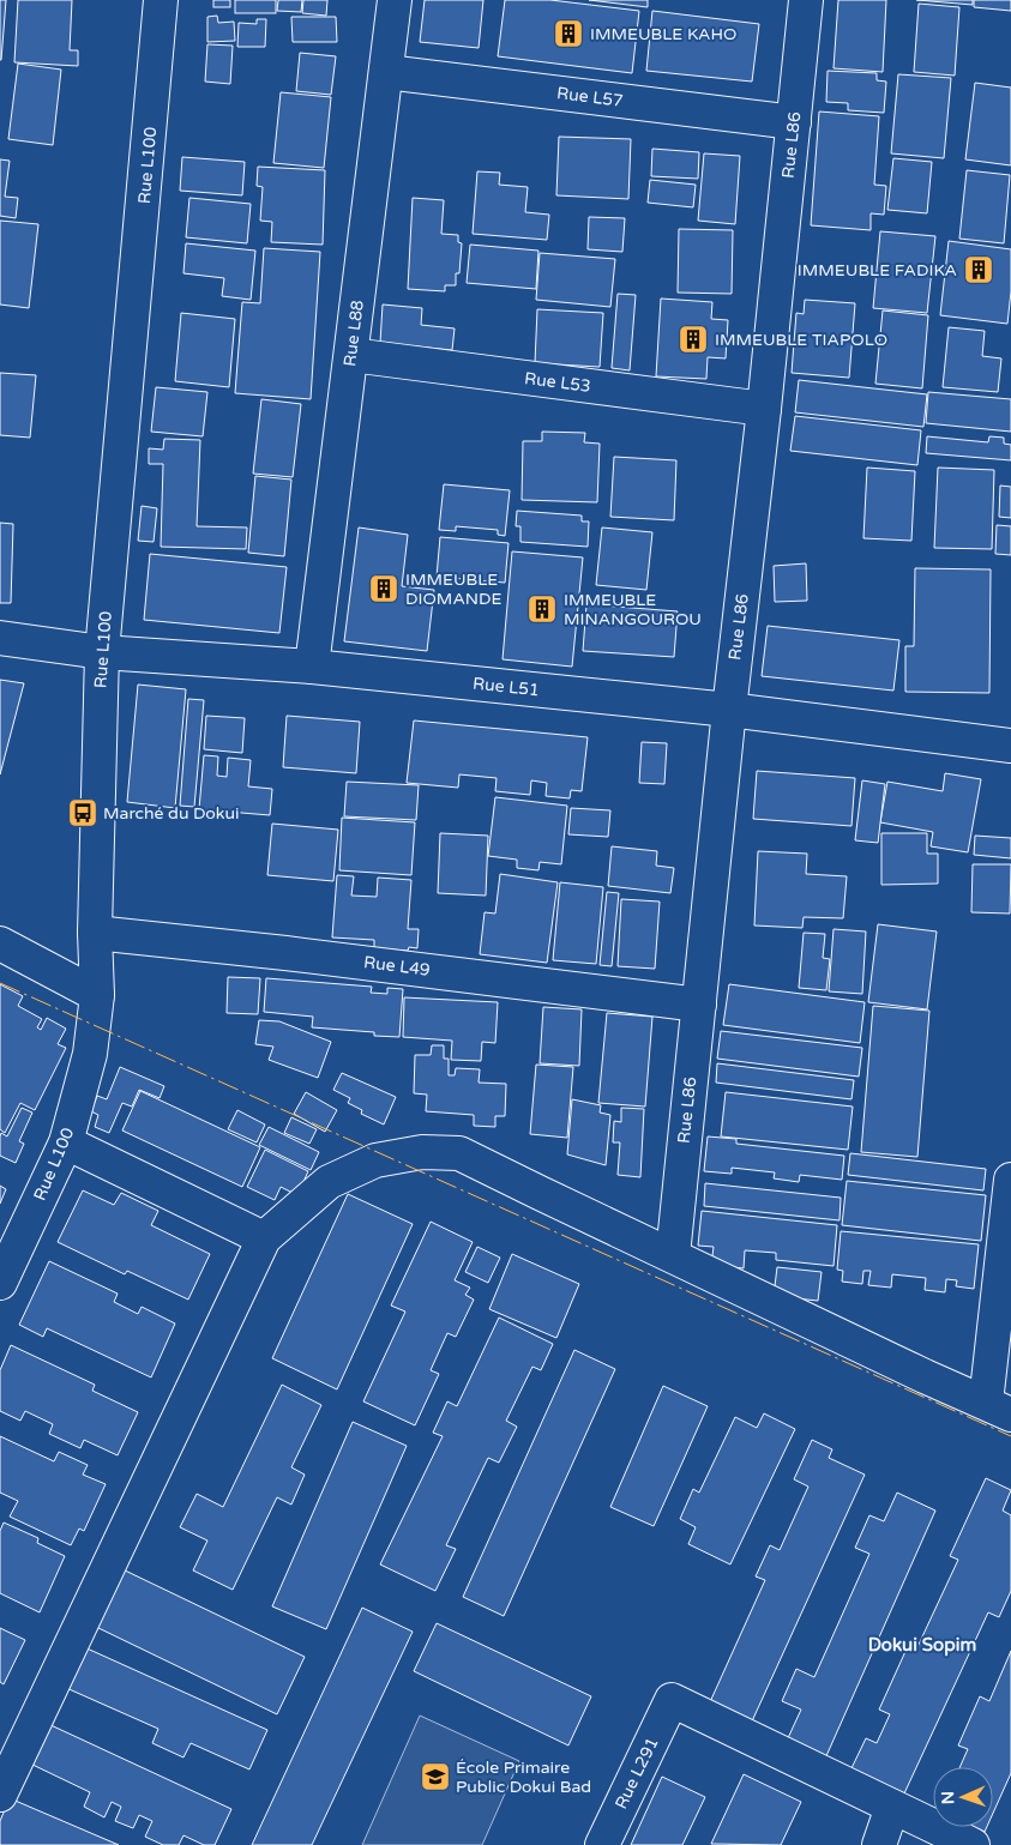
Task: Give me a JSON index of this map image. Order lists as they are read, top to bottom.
{
  "streets": {
    "street": [
      "Rue L57",
      "Rue L86",
      "Rue L100",
      "Rue L88",
      "Rue L53",
      "Rue L51",
      "Rue L49",
      "Rue L291"
    ]
  },
  "crossings": [
    ["Rue L57", "Rue L86"],
    ["Rue L57", "Rue L88"],
    ["Rue L86", "Rue L53"],
    ["Rue L86", "Rue L51"],
    ["Rue L86", "Rue L49"],
    ["Rue L100", "Rue L51"],
    ["Rue L100", "Rue L49"],
    ["Rue L88", "Rue L53"],
    ["Rue L88", "Rue L51"]
  ],
  "districts": ["Dokui Sopim"],
  "places": {
    "building": [
      "IMMEUBLE KAHO",
      "IMMEUBLE FADIKA",
      "IMMEUBLE TIAPOLO",
      "IMMEUBLE DIOMANDE",
      "IMMEUBLE MINANGOUROU"
    ],
    "bus stop": ["Marché du Dokui"],
    "school or university": ["École Primaire Public Dokui Bad"]
  },
  "north": "left"
}
